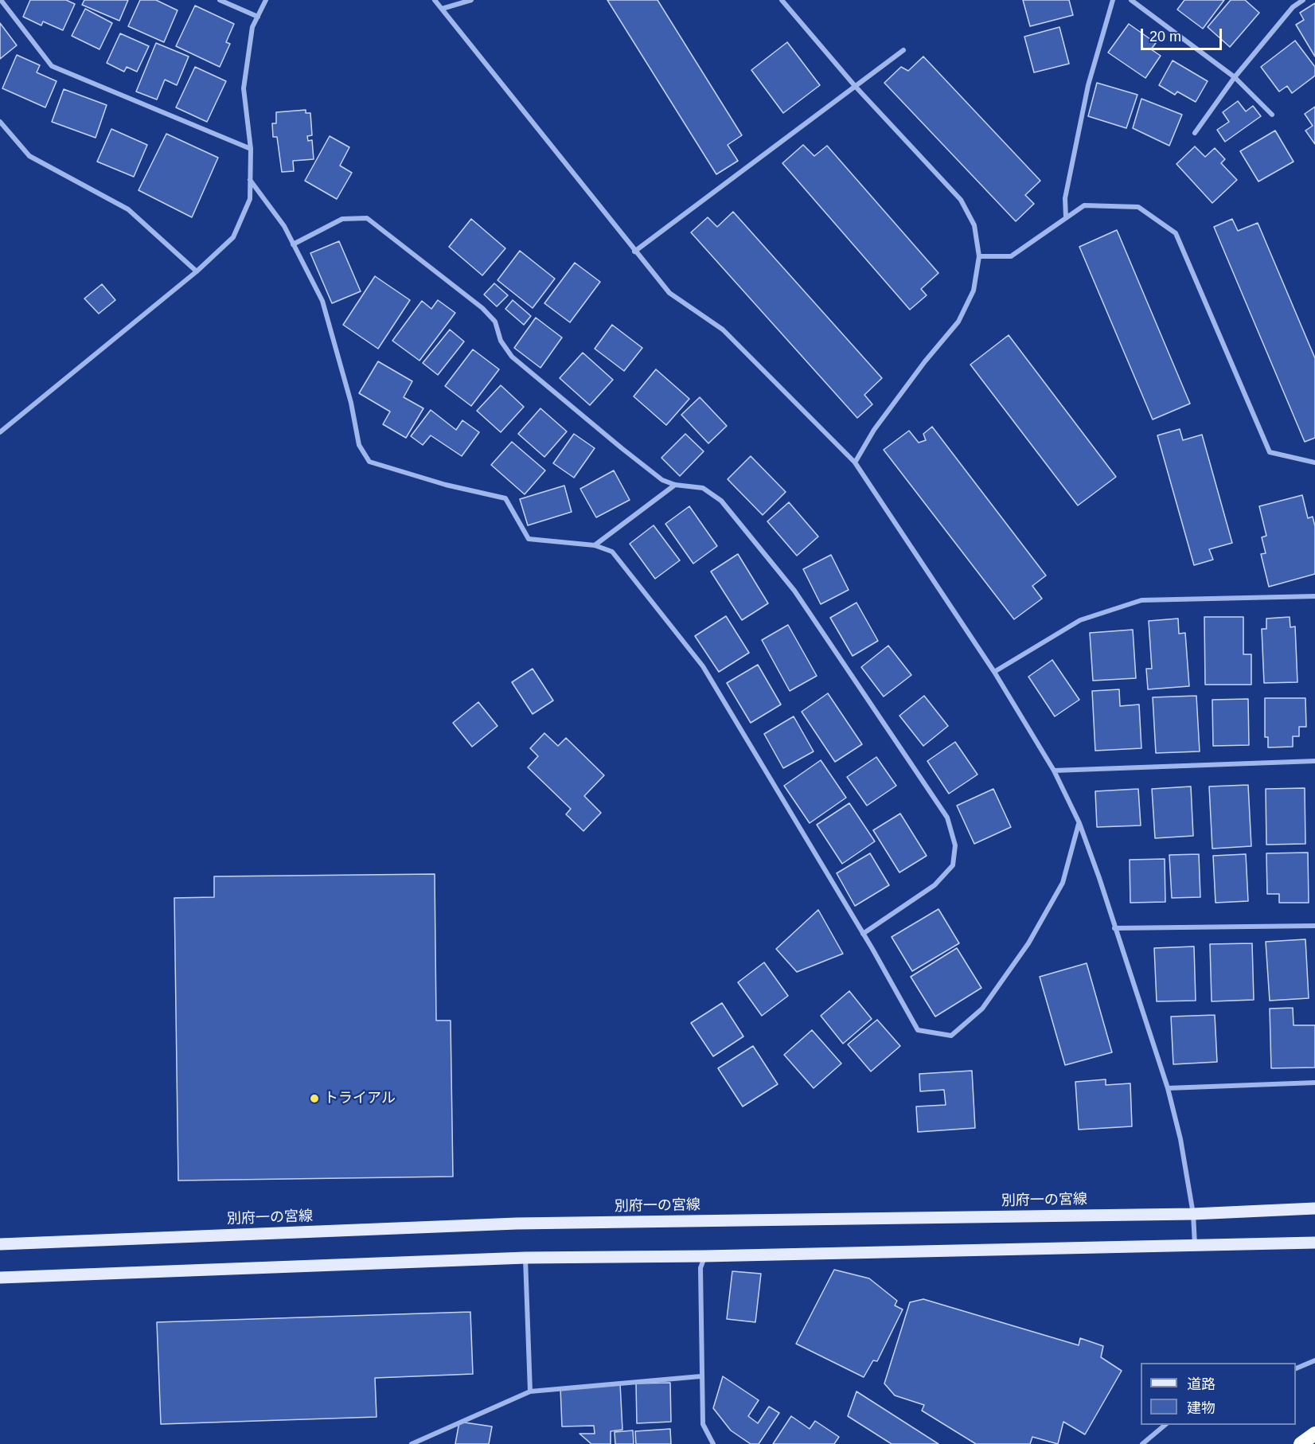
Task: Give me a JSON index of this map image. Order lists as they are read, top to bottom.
{
  "streets": {
    "main road": ["別府一の宮線"]
  },
  "places": ["トライアル"],
  "legend": ["道路", "建物"],
  "scale_bar": "20 m"
}
